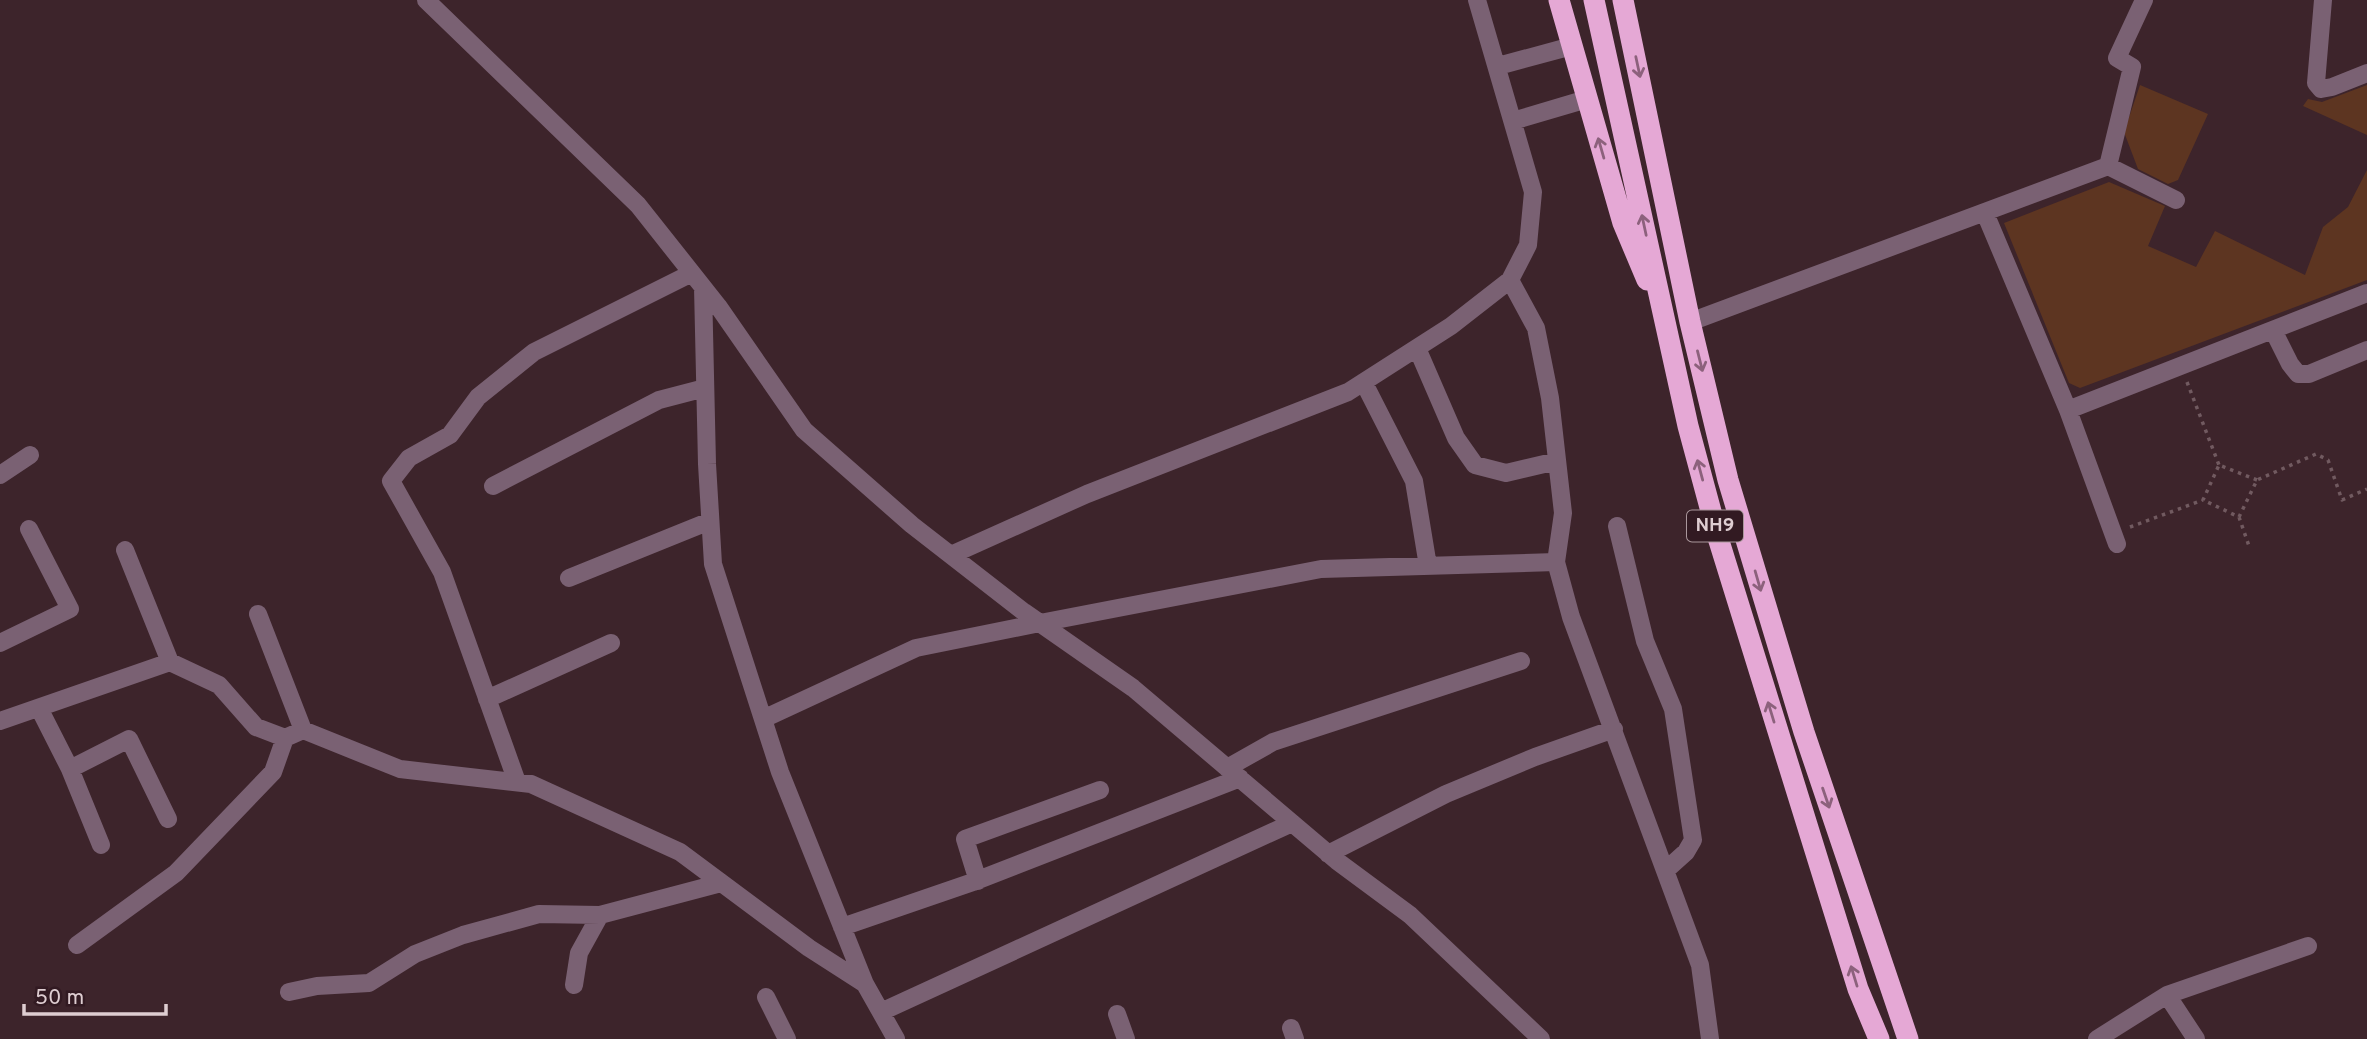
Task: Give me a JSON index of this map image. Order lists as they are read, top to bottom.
{
  "streets": {
    "highway": ["NH9"]
  },
  "scale_bar": "50 m"
}
